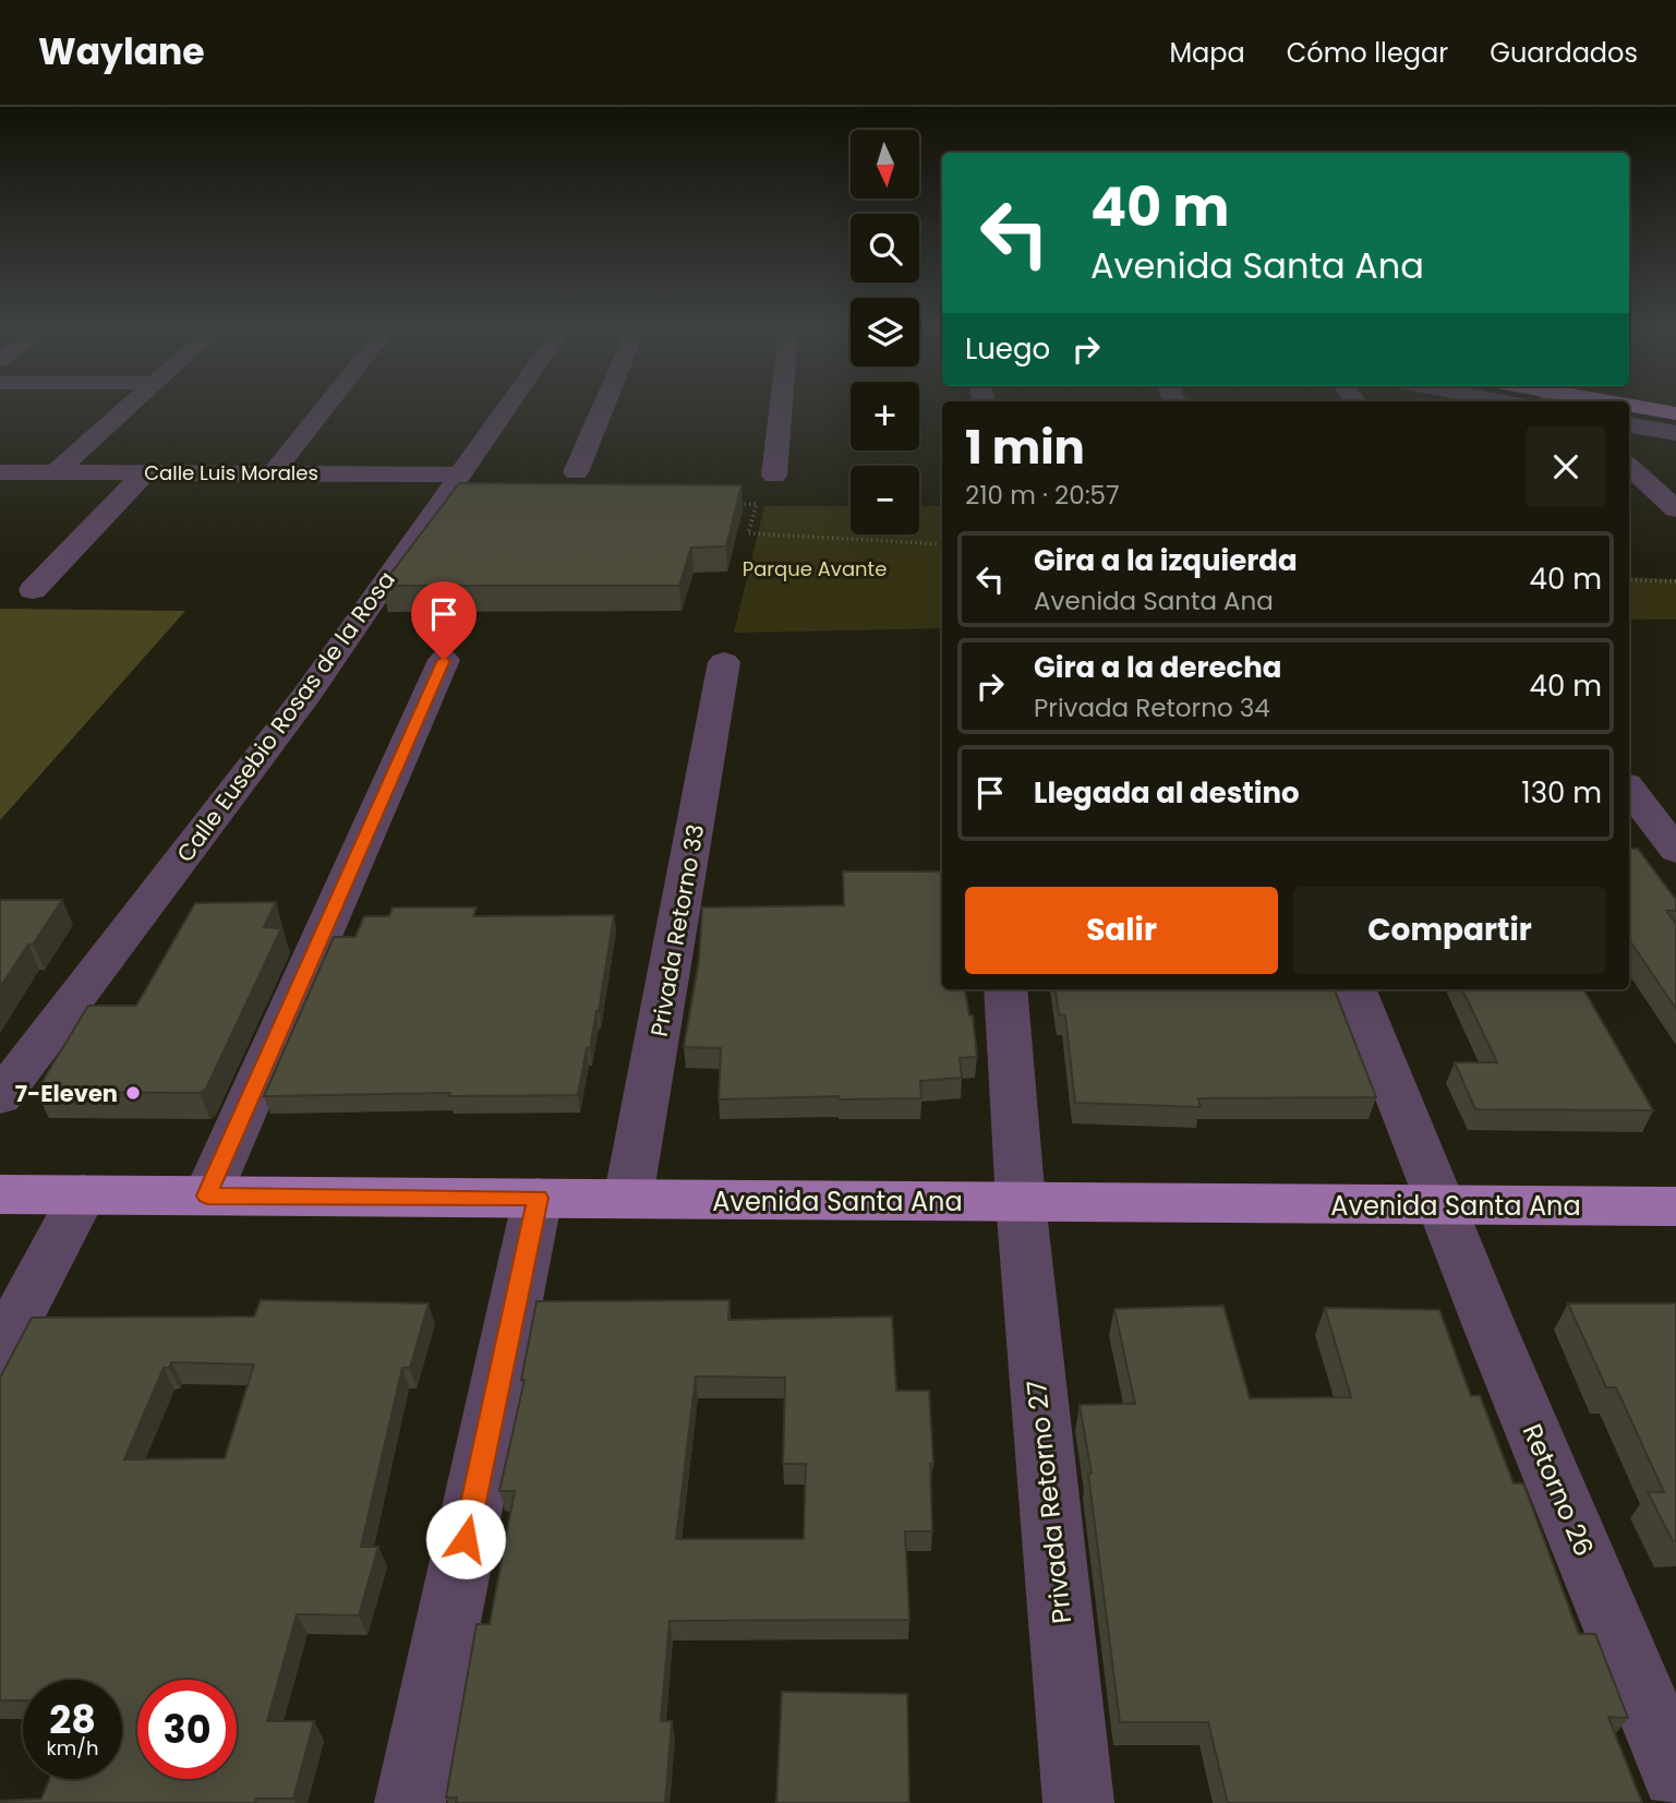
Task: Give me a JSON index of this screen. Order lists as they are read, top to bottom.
{
  "streets": {
    "main road": ["Avenida Santa Ana"],
    "street": [
      "Calle Luis Morales",
      "Calle Eusebio Rosas de la Rosa",
      "Privada Retorno 33",
      "Retorno 26",
      "Privada Retorno 27"
    ]
  },
  "crossings": [
    ["Calle Luis Morales", "Calle Eusebio Rosas de la Rosa"],
    ["Privada Retorno 33", "Avenida Santa Ana"],
    ["Avenida Santa Ana", "Retorno 26"],
    ["Avenida Santa Ana", "Privada Retorno 27"]
  ],
  "parks": ["Parque Avante"],
  "places": ["7-Eleven"],
  "north": "bottom",
  "page": {
    "header": "Waylane",
    "nav": ["Mapa", "Cómo llegar", "Guardados"],
    "map_buttons": ["+", "−"],
    "turn": ["40 m", "Avenida Santa Ana"],
    "then": "Luego",
    "heading": ["1 min", "210 m · 20:57"],
    "list": [
      {
        "name": "Gira a la izquierda",
        "note": "Avenida Santa Ana",
        "value": "40 m"
      },
      {
        "name": "Gira a la derecha",
        "note": "Privada Retorno 34",
        "value": "40 m"
      },
      {
        "name": "Llegada al destino",
        "value": "130 m"
      }
    ],
    "buttons": ["Salir", "Compartir"],
    "speed": "28 km/h",
    "limit": "30"
  }
}
